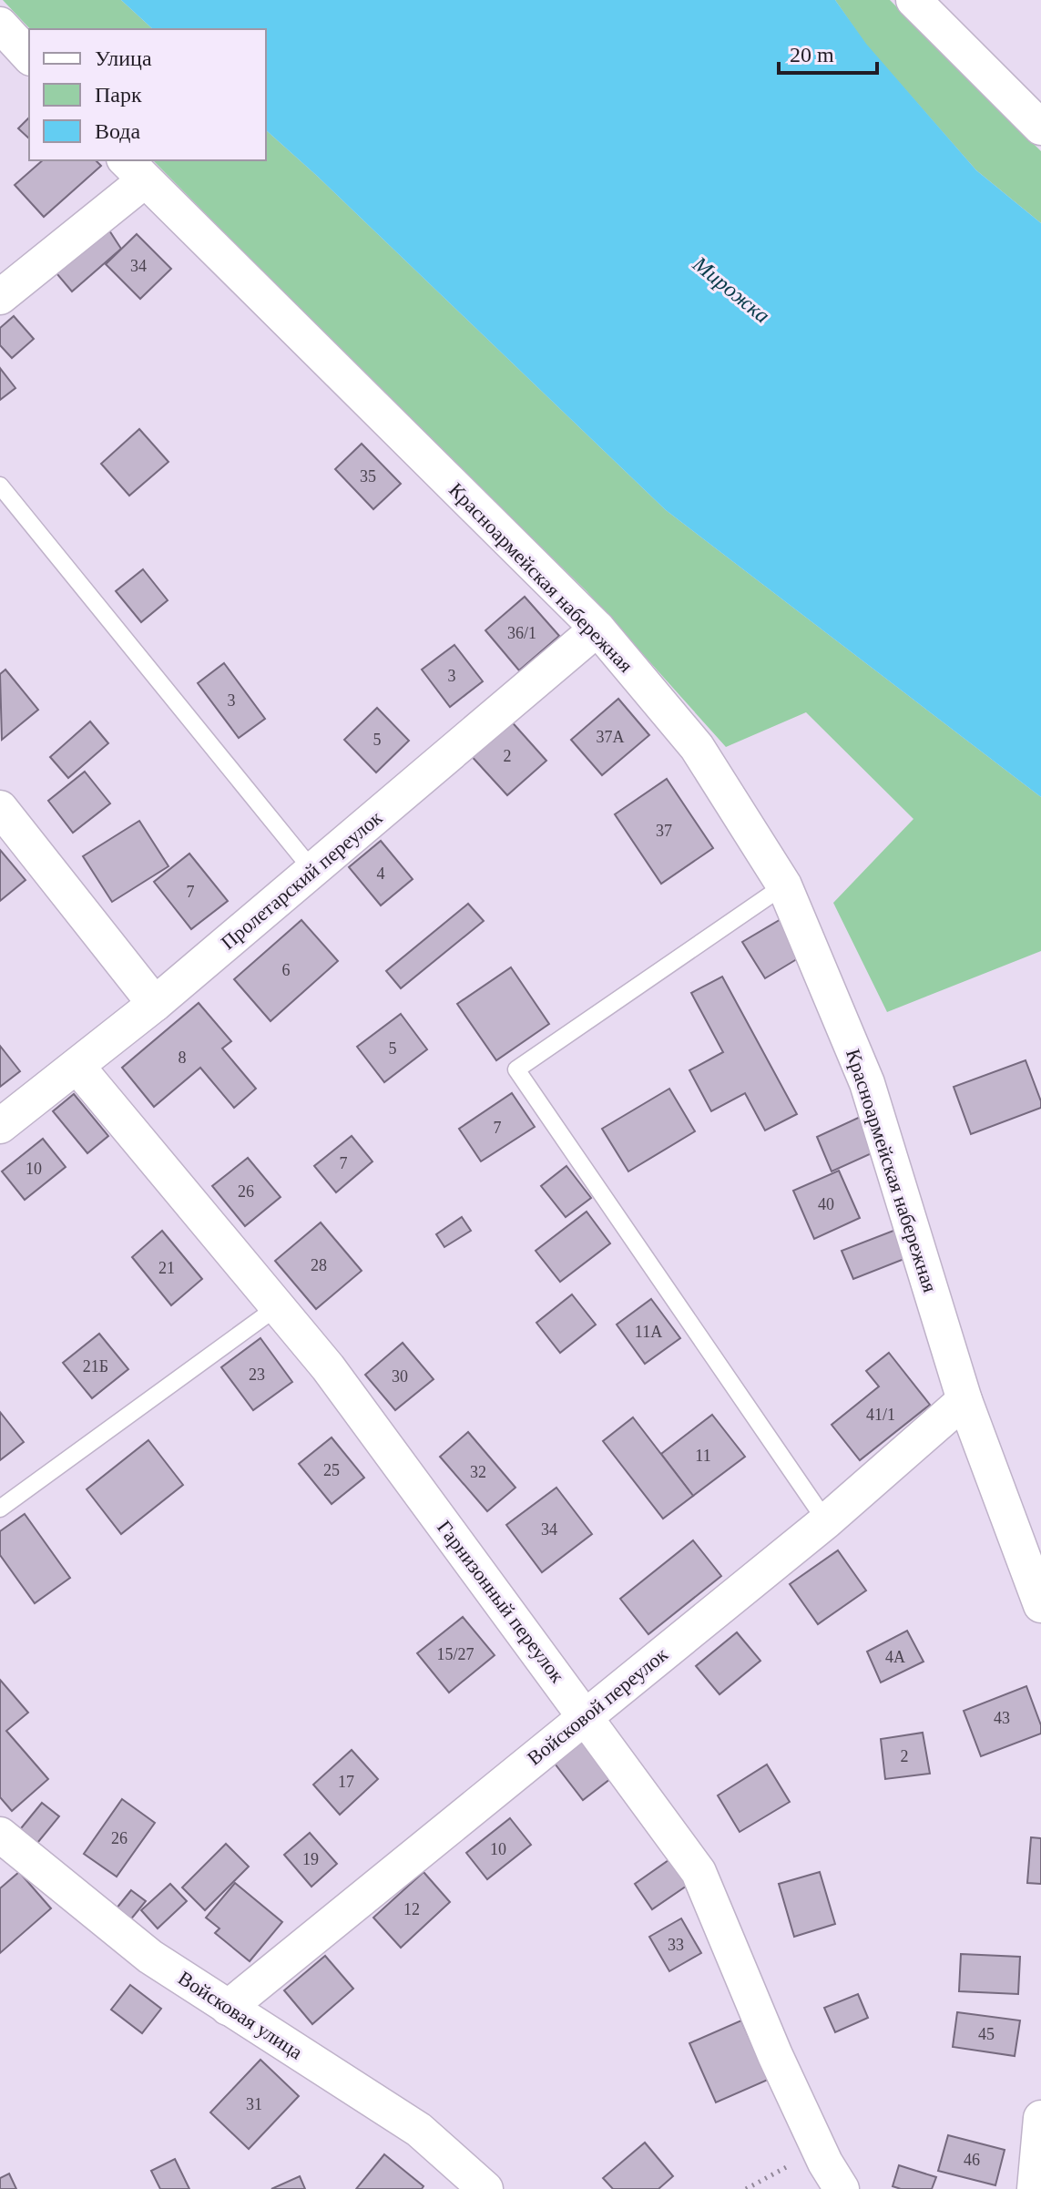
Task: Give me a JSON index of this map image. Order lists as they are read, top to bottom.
{
  "streets": {
    "street": [
      "Красноармейская набережная",
      "Пролетарский переулок",
      "Гарнизонный переулок",
      "Войсковой переулок",
      "Войсковая улица"
    ]
  },
  "crossings": [
    ["Красноармейская набережная", "Пролетарский переулок"],
    ["Красноармейская набережная", "Войсковой переулок"],
    ["Пролетарский переулок", "Гарнизонный переулок"],
    ["Гарнизонный переулок", "Войсковой переулок"],
    ["Войсковой переулок", "Войсковая улица"]
  ],
  "water": ["Мирожка"],
  "house_numbers": [
    "34",
    "35",
    "36/1",
    "3",
    "3",
    "37А",
    "5",
    "2",
    "37",
    "4",
    "7",
    "6",
    "5",
    "8",
    "7",
    "7",
    "10",
    "26",
    "40",
    "28",
    "21",
    "11А",
    "21Б",
    "23",
    "30",
    "41/1",
    "11",
    "25",
    "32",
    "34",
    "15/27",
    "4А",
    "43",
    "2",
    "17",
    "26",
    "10",
    "19",
    "12",
    "33",
    "45",
    "31",
    "46"
  ],
  "legend": ["Улица", "Парк", "Вода"],
  "scale_bar": "20 m"
}
